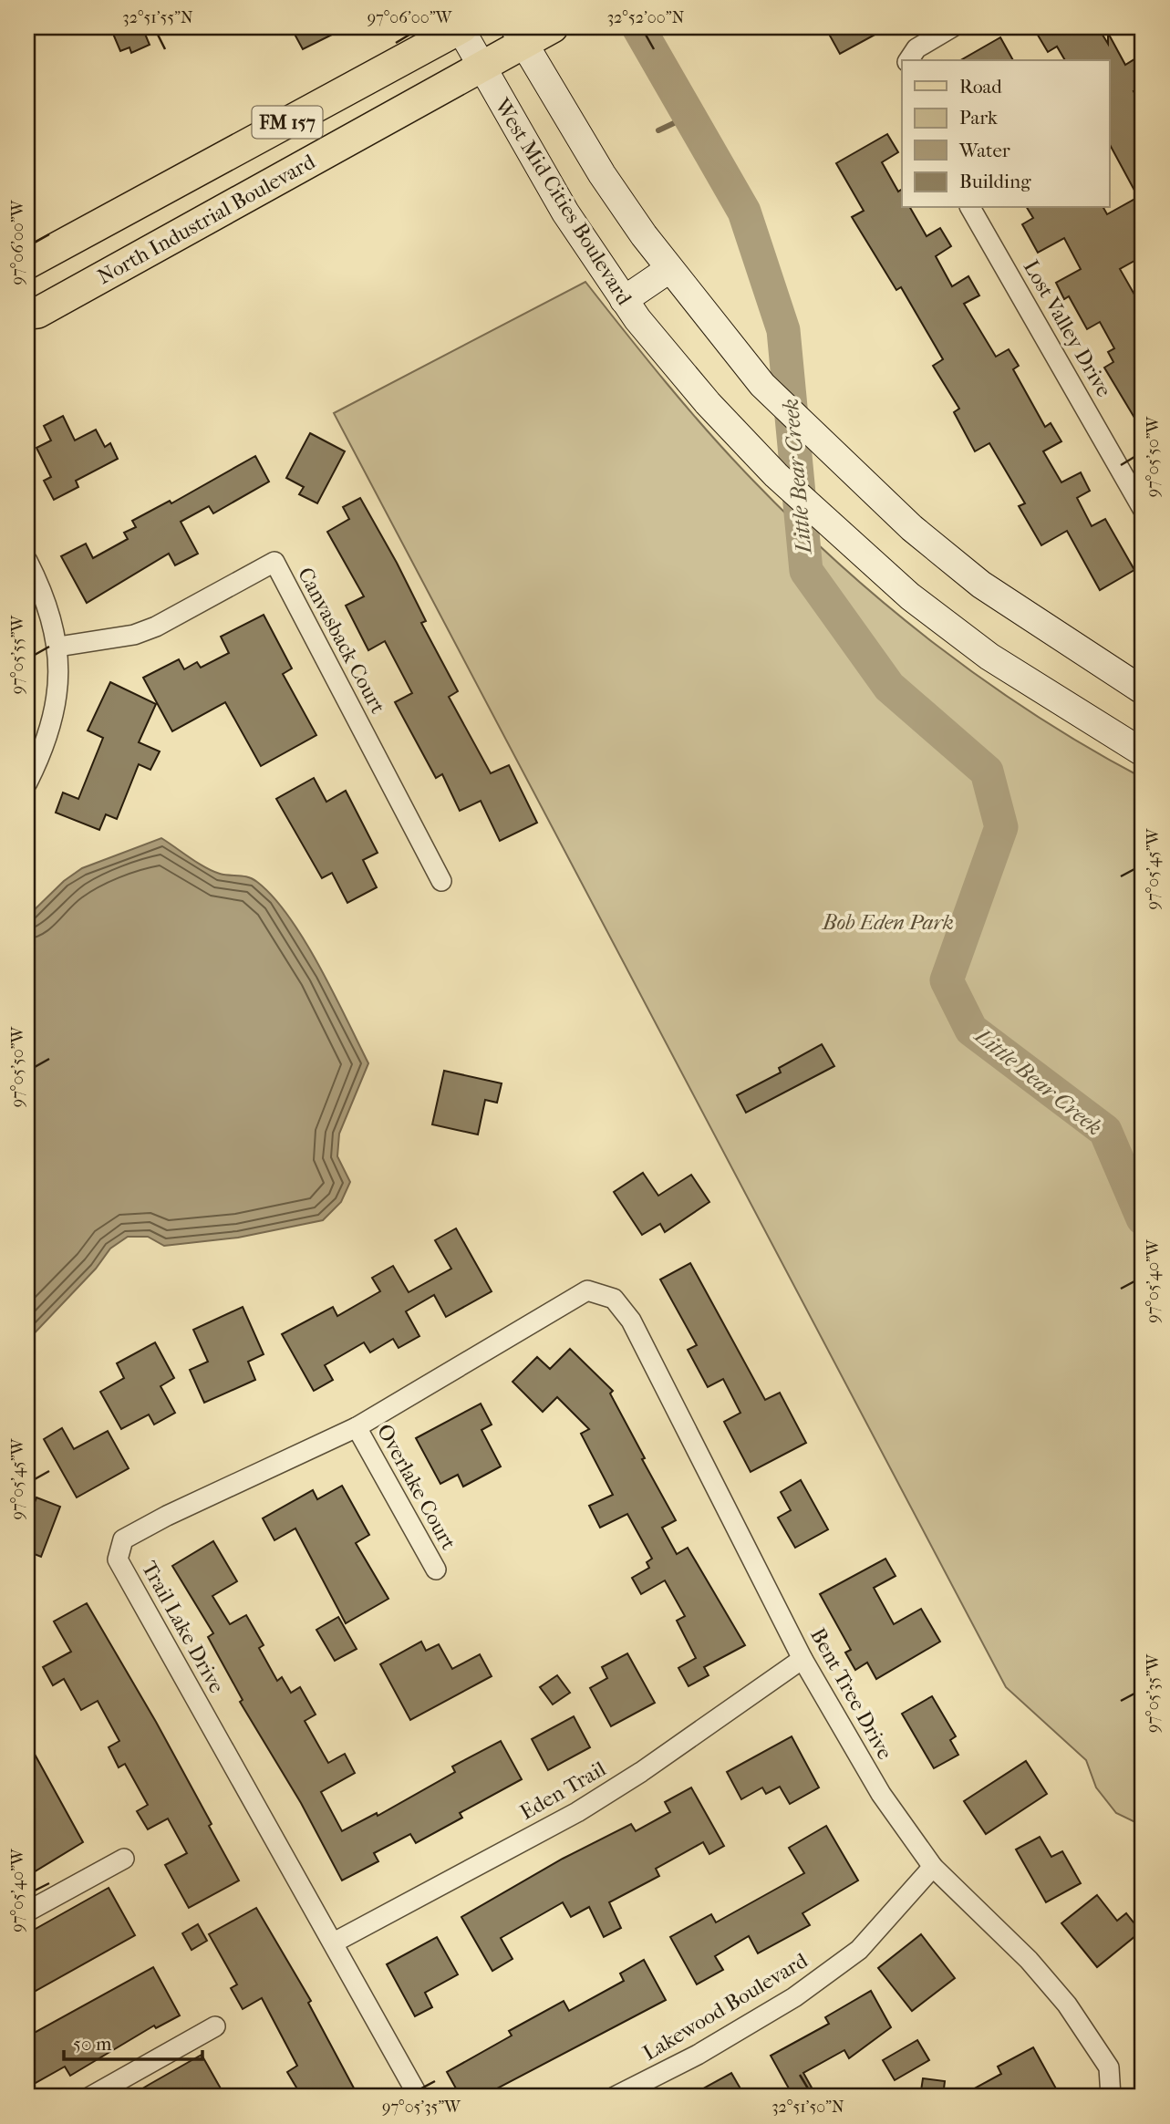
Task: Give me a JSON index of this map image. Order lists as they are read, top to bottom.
{
  "streets": {
    "main road": ["FM 157", "West Mid Cities Boulevard", "North Industrial Boulevard"],
    "street": [
      "Lost Valley Drive",
      "Canvasback Court",
      "Overlake Court",
      "Trail Lake Drive",
      "Bent Tree Drive",
      "Eden Trail",
      "Lakewood Boulevard"
    ]
  },
  "crossings": [
    ["FM 157", "West Mid Cities Boulevard"],
    ["West Mid Cities Boulevard", "North Industrial Boulevard"],
    ["Overlake Court", "Trail Lake Drive"],
    ["Trail Lake Drive", "Bent Tree Drive"],
    ["Trail Lake Drive", "Eden Trail"],
    ["Bent Tree Drive", "Eden Trail"],
    ["Bent Tree Drive", "Lakewood Boulevard"]
  ],
  "water": ["Little Bear Creek"],
  "parks": ["Bob Eden Park"],
  "legend": [
    "Road",
    "Park",
    "Water",
    "Building"
  ],
  "scale_bar": "50 m",
  "coordinates": [
    "32°51'55\"N",
    "97°06'00\"W",
    "32°52'00\"N",
    "97°05'50\"W",
    "97°05'55\"W",
    "97°05'45\"W",
    "97°05'40\"W",
    "97°05'35\"W",
    "32°51'50\"N"
  ]
}
